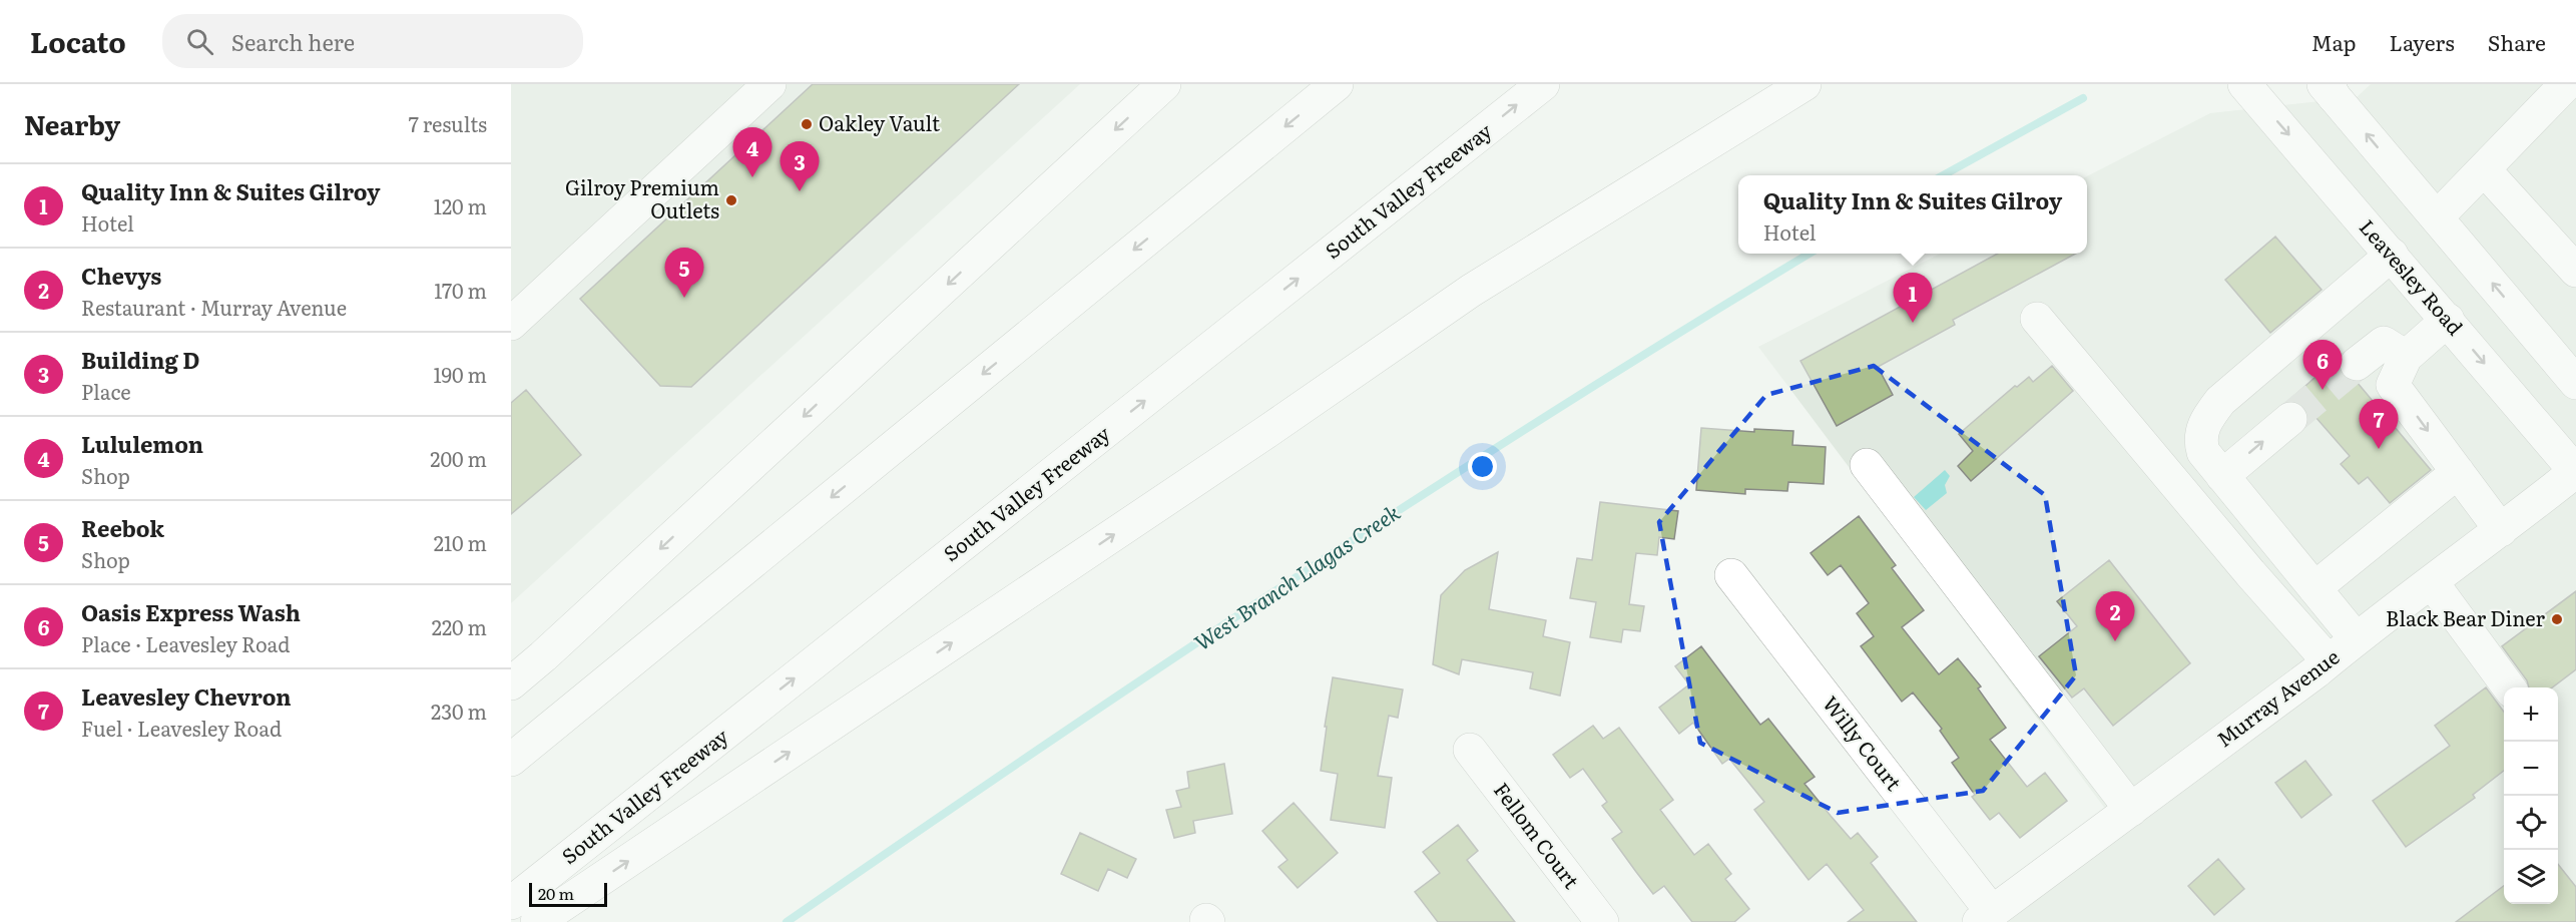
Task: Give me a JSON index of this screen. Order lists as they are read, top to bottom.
{
  "streets": {
    "main road": [
      "South Valley Freeway",
      "Leavesley Road",
      "Murray Avenue",
      "Willy Court",
      "Fellom Court"
    ]
  },
  "crossings": [
    ["Leavesley Road", "Murray Avenue"],
    ["Murray Avenue", "Willy Court"]
  ],
  "water": ["West Branch Llagas Creek"],
  "places": ["Oakley Vault", "Gilroy Premium Outlets", "Black Bear Diner"],
  "scale_bar": "20 m",
  "page": {
    "header": "Locato",
    "search": "Search here",
    "nav": ["Map", "Layers", "Share"],
    "heading": ["Nearby", "7 results"],
    "pins": [
      "4",
      "3",
      "5",
      "1",
      "6",
      "7",
      "2"
    ],
    "list": [
      {
        "mark": "1",
        "name": "Quality Inn & Suites Gilroy",
        "note": "Hotel",
        "value": "120 m"
      },
      {
        "mark": "2",
        "name": "Chevys",
        "note": "Restaurant · Murray Avenue",
        "value": "170 m"
      },
      {
        "mark": "3",
        "name": "Building D",
        "note": "Place",
        "value": "190 m"
      },
      {
        "mark": "4",
        "name": "Lululemon",
        "note": "Shop",
        "value": "200 m"
      },
      {
        "mark": "5",
        "name": "Reebok",
        "note": "Shop",
        "value": "210 m"
      },
      {
        "mark": "6",
        "name": "Oasis Express Wash",
        "note": "Place · Leavesley Road",
        "value": "220 m"
      },
      {
        "mark": "7",
        "name": "Leavesley Chevron",
        "note": "Fuel · Leavesley Road",
        "value": "230 m"
      }
    ],
    "popup": ["Quality Inn & Suites Gilroy", "Hotel"],
    "map_buttons": ["+", "−"],
    "scale": "20 m"
  }
}
